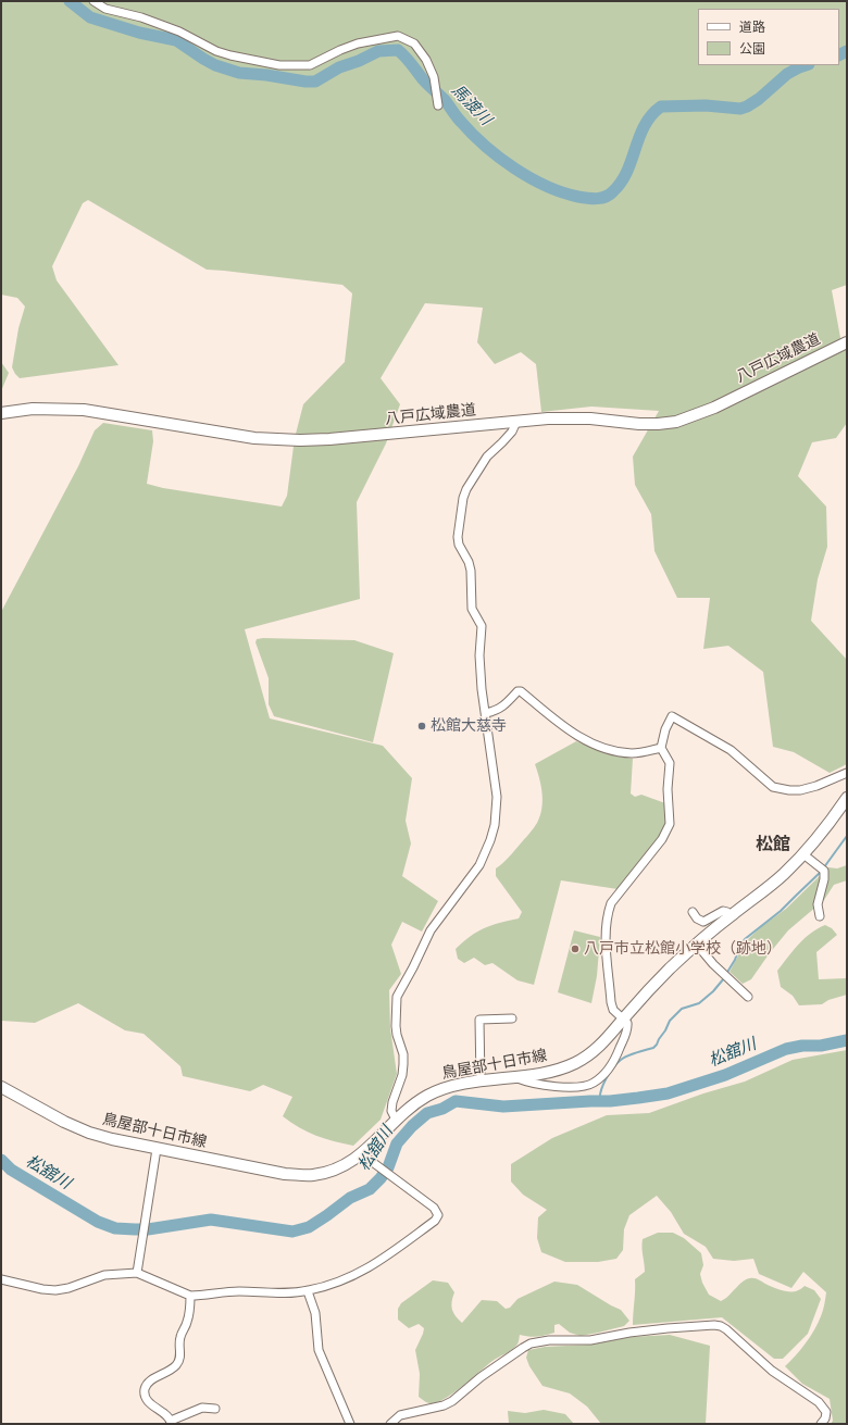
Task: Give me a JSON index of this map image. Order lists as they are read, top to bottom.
{
  "streets": {
    "main road": ["八戸広域農道", "鳥屋部十日市線"]
  },
  "districts": ["松館"],
  "water": ["馬渡川", "松舘川"],
  "places": ["松館大慈寺", "八戸市立松館小学校（跡地）"],
  "legend": ["道路", "公園"]
}
